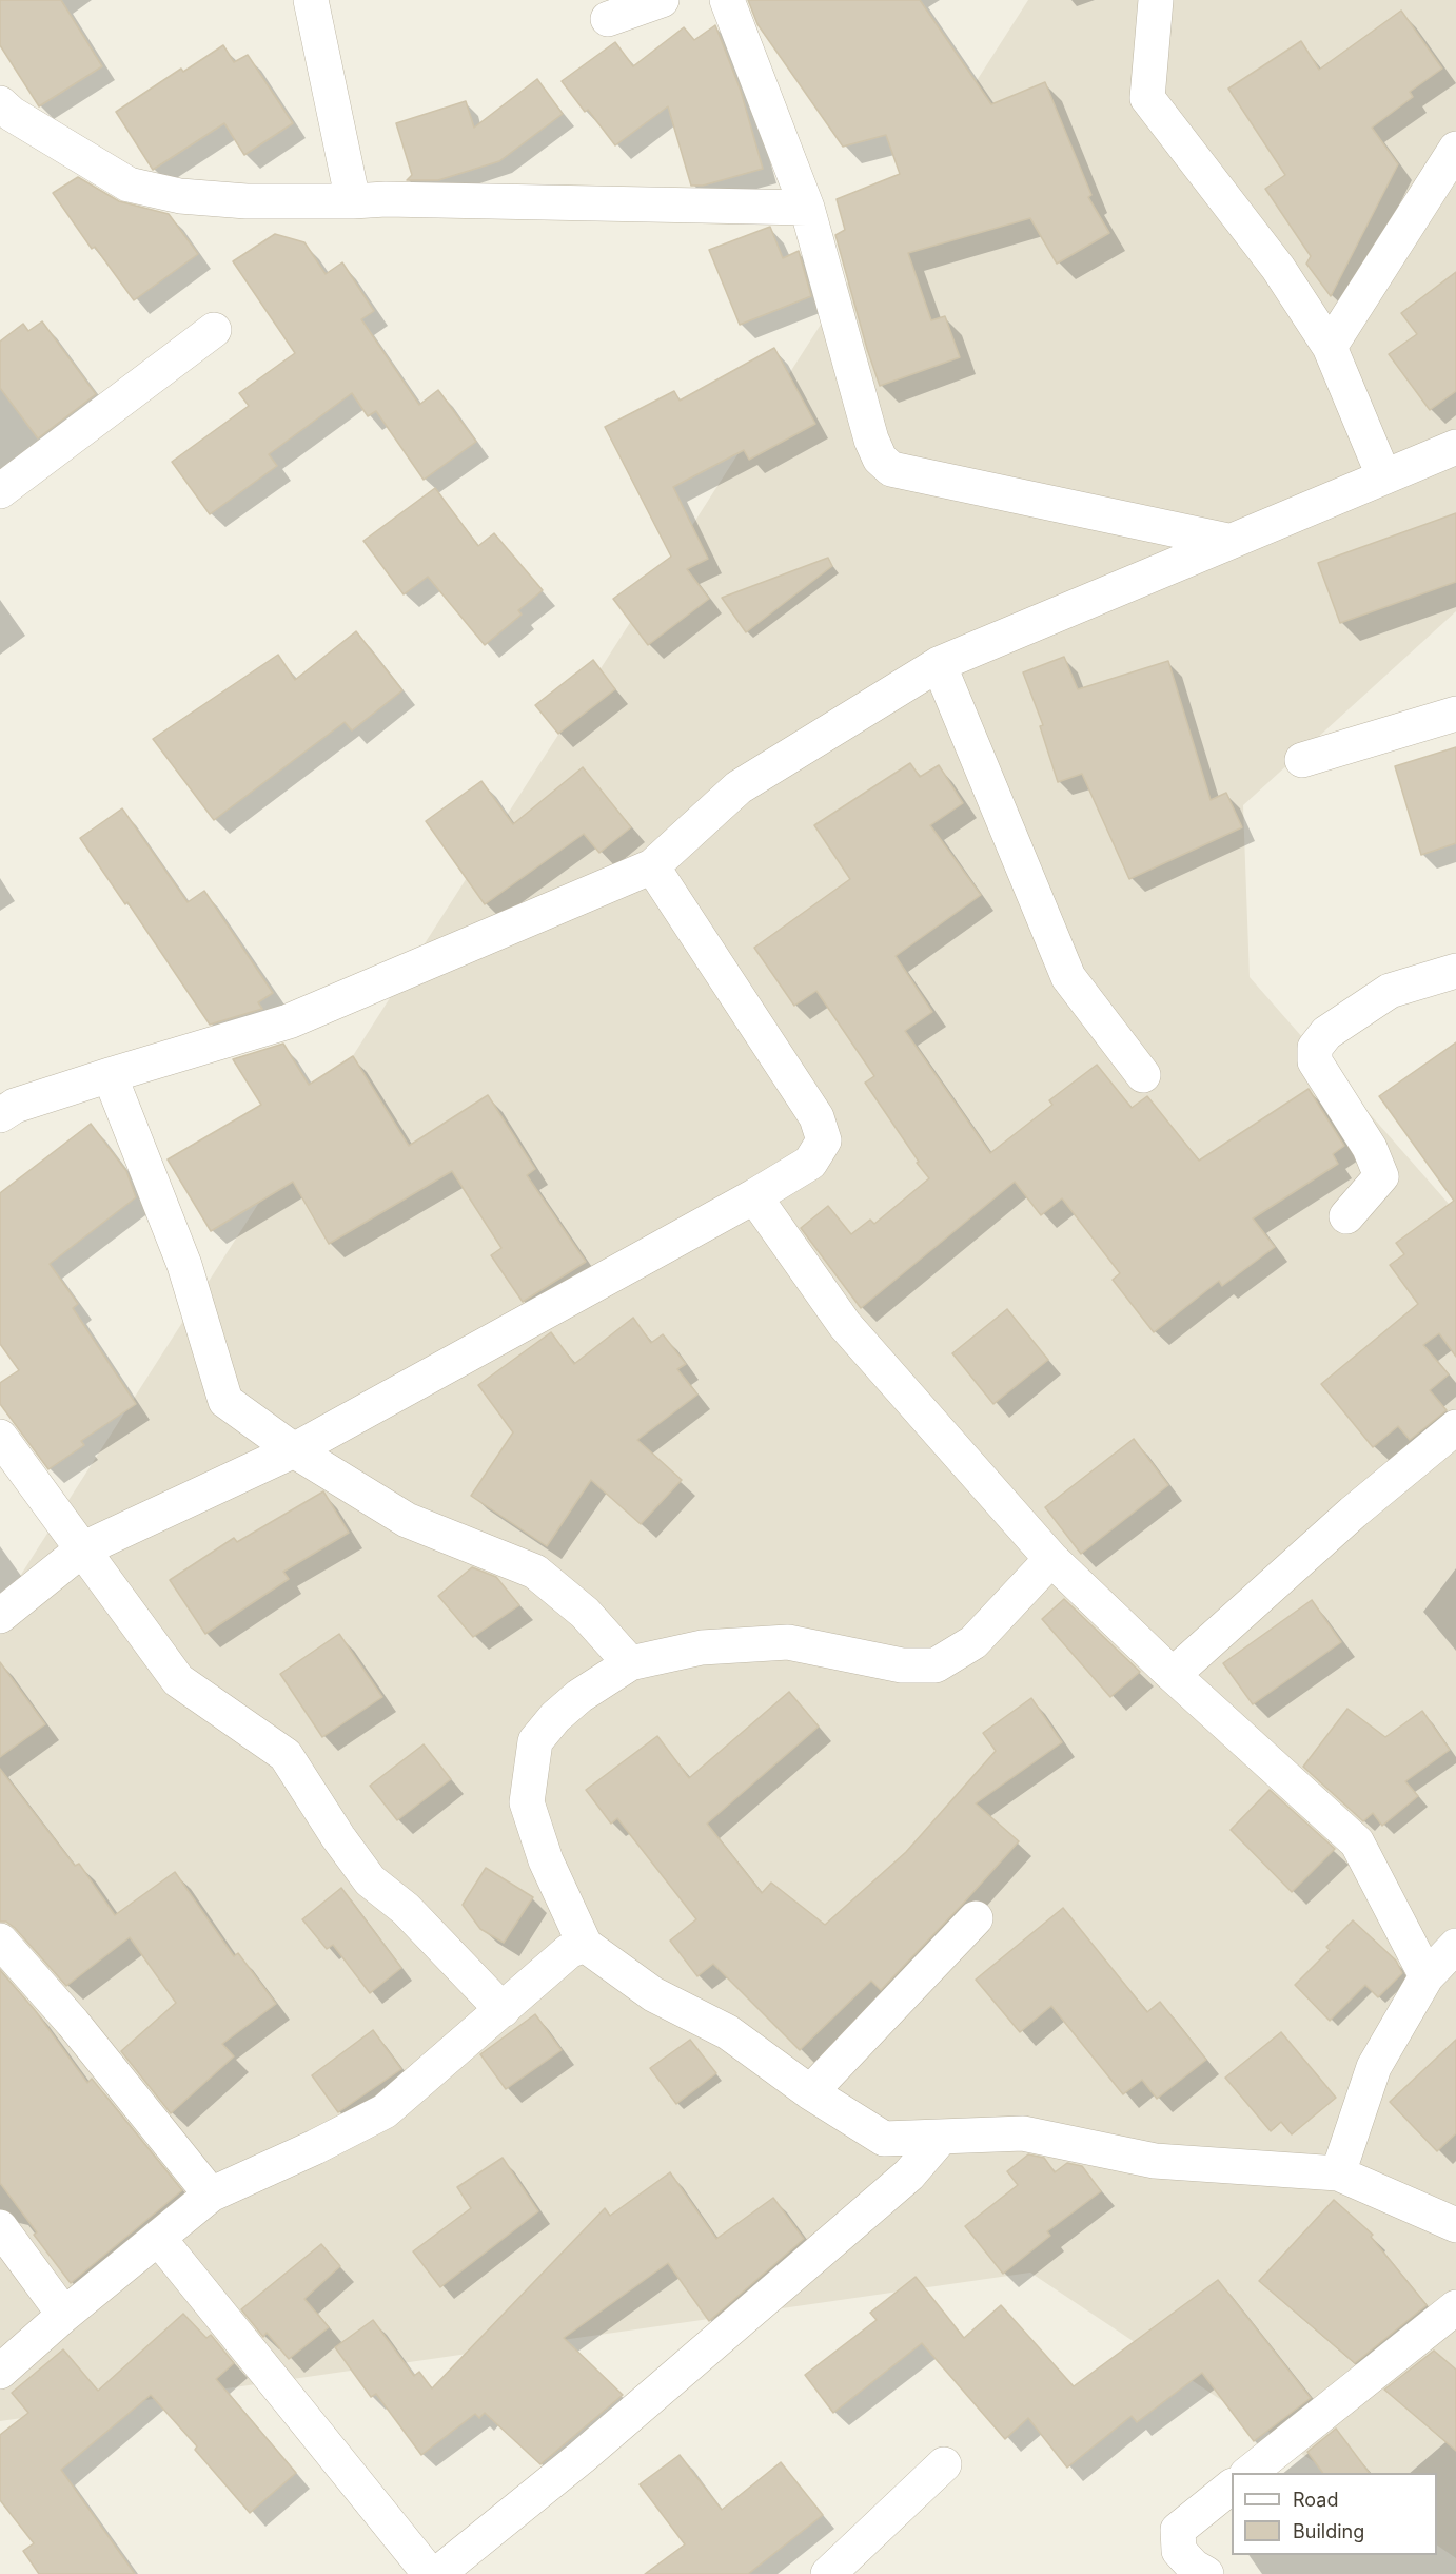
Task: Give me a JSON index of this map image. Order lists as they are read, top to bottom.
{
  "legend": ["Road", "Building"]
}
